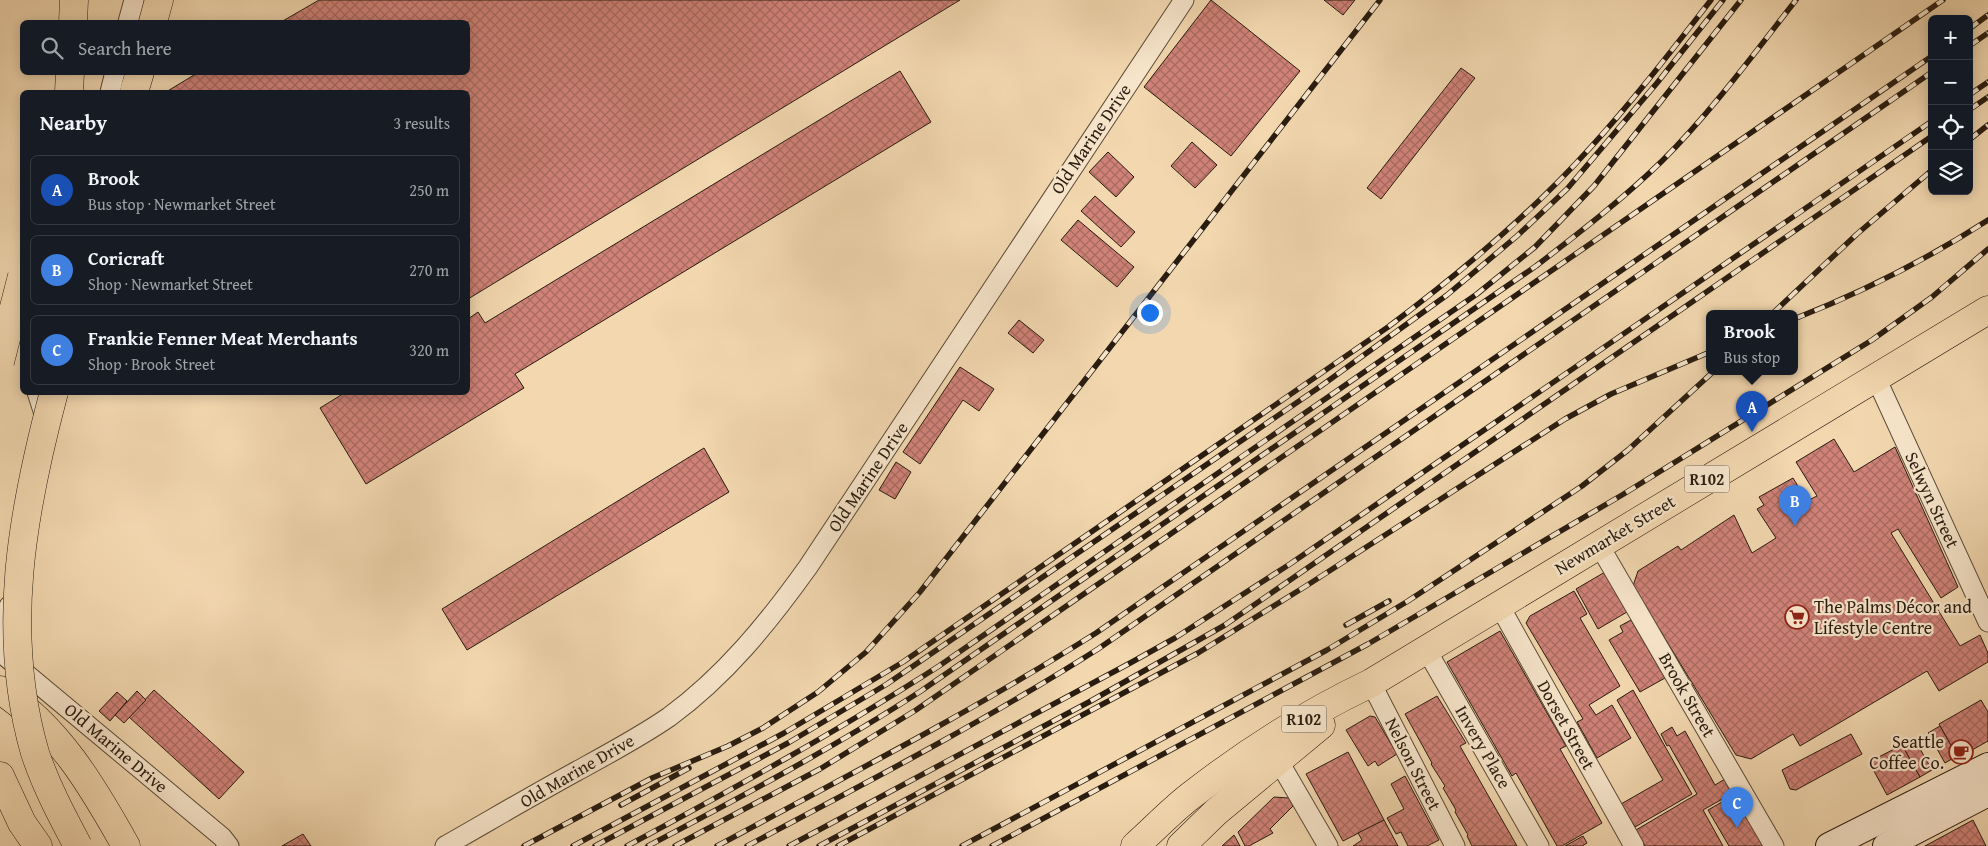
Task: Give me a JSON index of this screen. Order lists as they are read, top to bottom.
{
  "streets": {
    "main road": ["R102", "Newmarket Street"],
    "street": [
      "Old Marine Drive",
      "Selwyn Street",
      "Brook Street",
      "Dorset Street",
      "Invery Place",
      "Nelson Street"
    ]
  },
  "crossings": [
    ["Selwyn Street", "Newmarket Street"],
    ["Newmarket Street", "Brook Street"],
    ["Newmarket Street", "Dorset Street"],
    ["Newmarket Street", "Invery Place"],
    ["Newmarket Street", "Nelson Street"]
  ],
  "places": {
    "supermarket": ["The Palms Décor and Lifestyle Centre"],
    "cafe": ["Seattle Coffee Co."]
  },
  "page": {
    "map_buttons": ["+", "−"],
    "search": "Search here",
    "heading": ["Nearby", "3 results"],
    "list": [
      {
        "mark": "A",
        "name": "Brook",
        "note": "Bus stop · Newmarket Street",
        "value": "250 m"
      },
      {
        "mark": "B",
        "name": "Coricraft",
        "note": "Shop · Newmarket Street",
        "value": "270 m"
      },
      {
        "mark": "C",
        "name": "Frankie Fenner Meat Merchants",
        "note": "Shop · Brook Street",
        "value": "320 m"
      }
    ],
    "popup": ["Brook", "Bus stop"],
    "pins": ["A", "B", "C"]
  }
}
